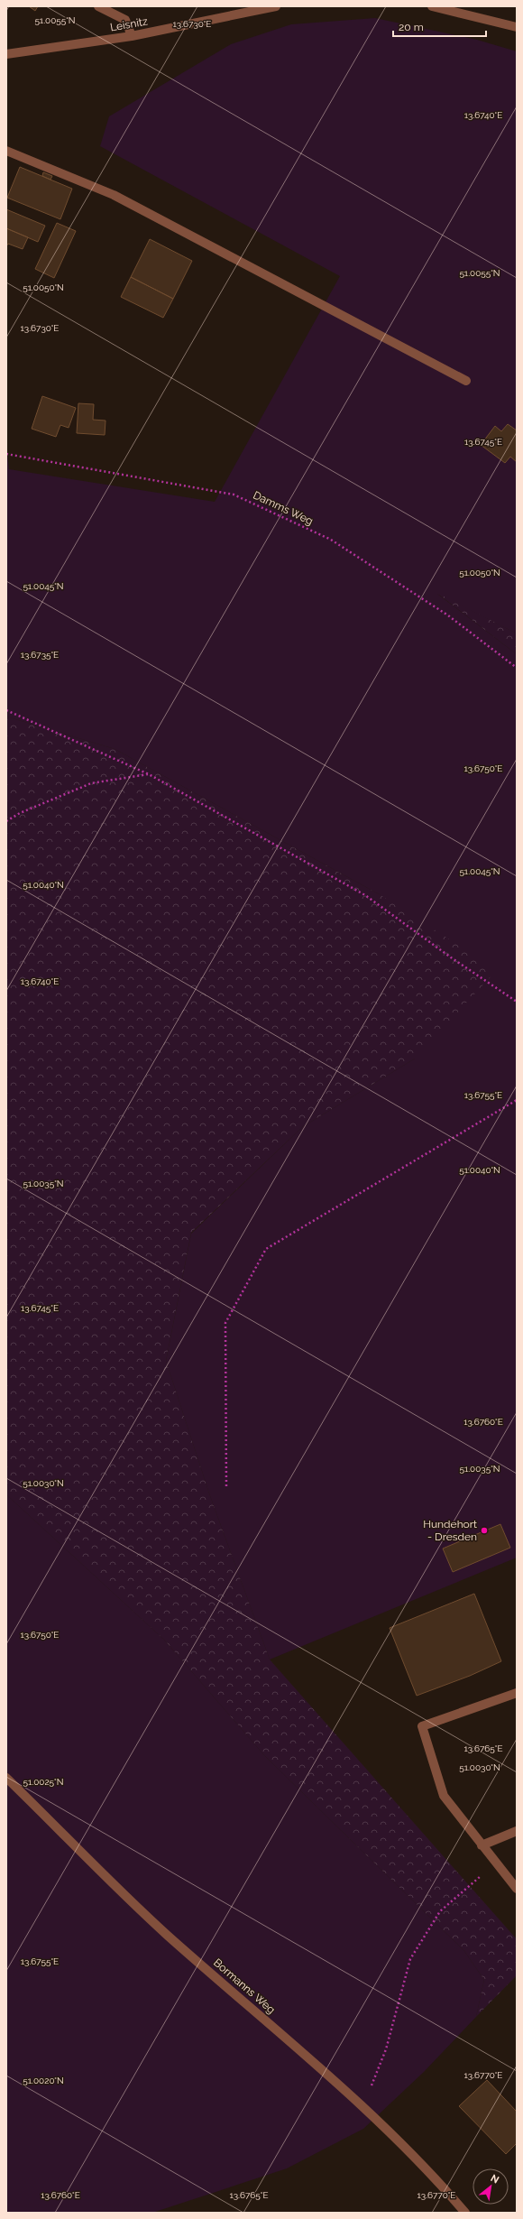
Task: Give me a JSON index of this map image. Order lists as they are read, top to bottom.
{
  "streets": {
    "street": ["Leisnitz", "Bormanns Weg"],
    "path": ["Damms Weg"]
  },
  "places": ["Hundehort - Dresden"],
  "scale_bar": "20 m",
  "north": "top right",
  "coordinates": [
    "51.0055°N",
    "13.6730°E",
    "13.6740°E",
    "51.0050°N",
    "13.6745°E",
    "51.0045°N",
    "13.6735°E",
    "13.6750°E",
    "51.0040°N",
    "13.6755°E",
    "51.0035°N",
    "13.6760°E",
    "51.0030°N",
    "13.6765°E",
    "51.0025°N",
    "13.6770°E",
    "51.0020°N"
  ]
}
